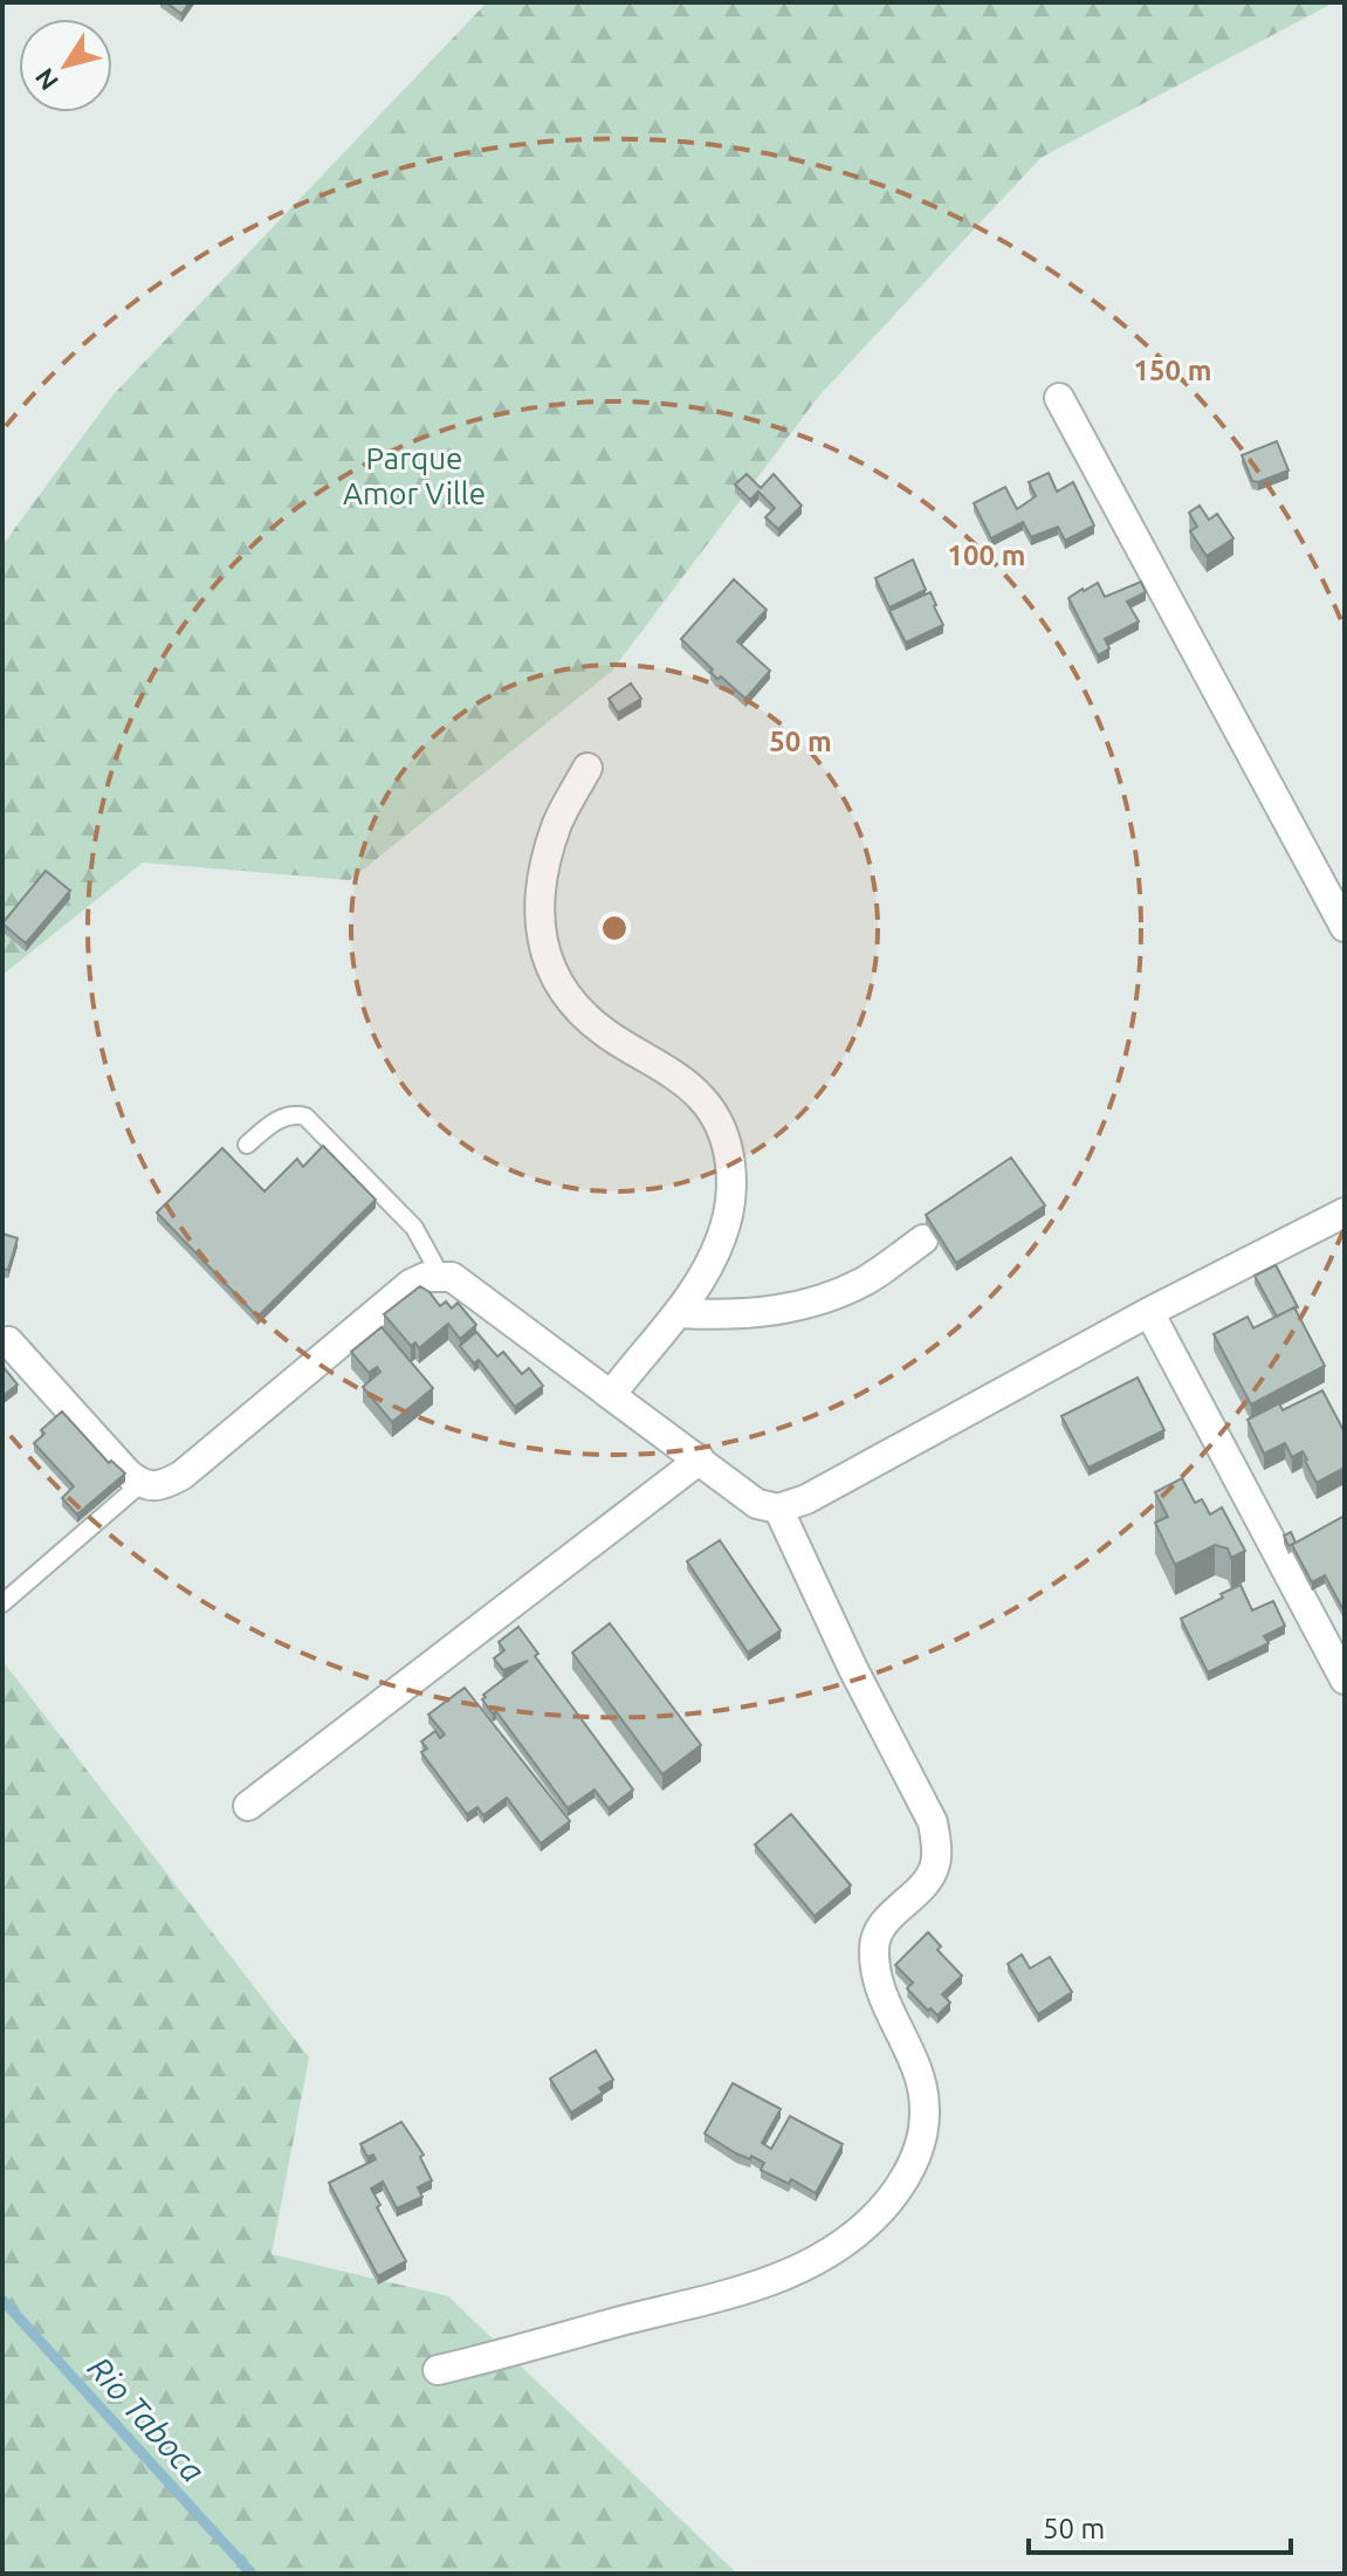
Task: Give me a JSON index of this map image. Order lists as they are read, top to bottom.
{
  "water": ["Rio Taboca"],
  "parks": ["Parque Amor Ville"],
  "scale_bar": "50 m",
  "north": "bottom left",
  "rings": ["150 m", "100 m", "50 m"]
}
